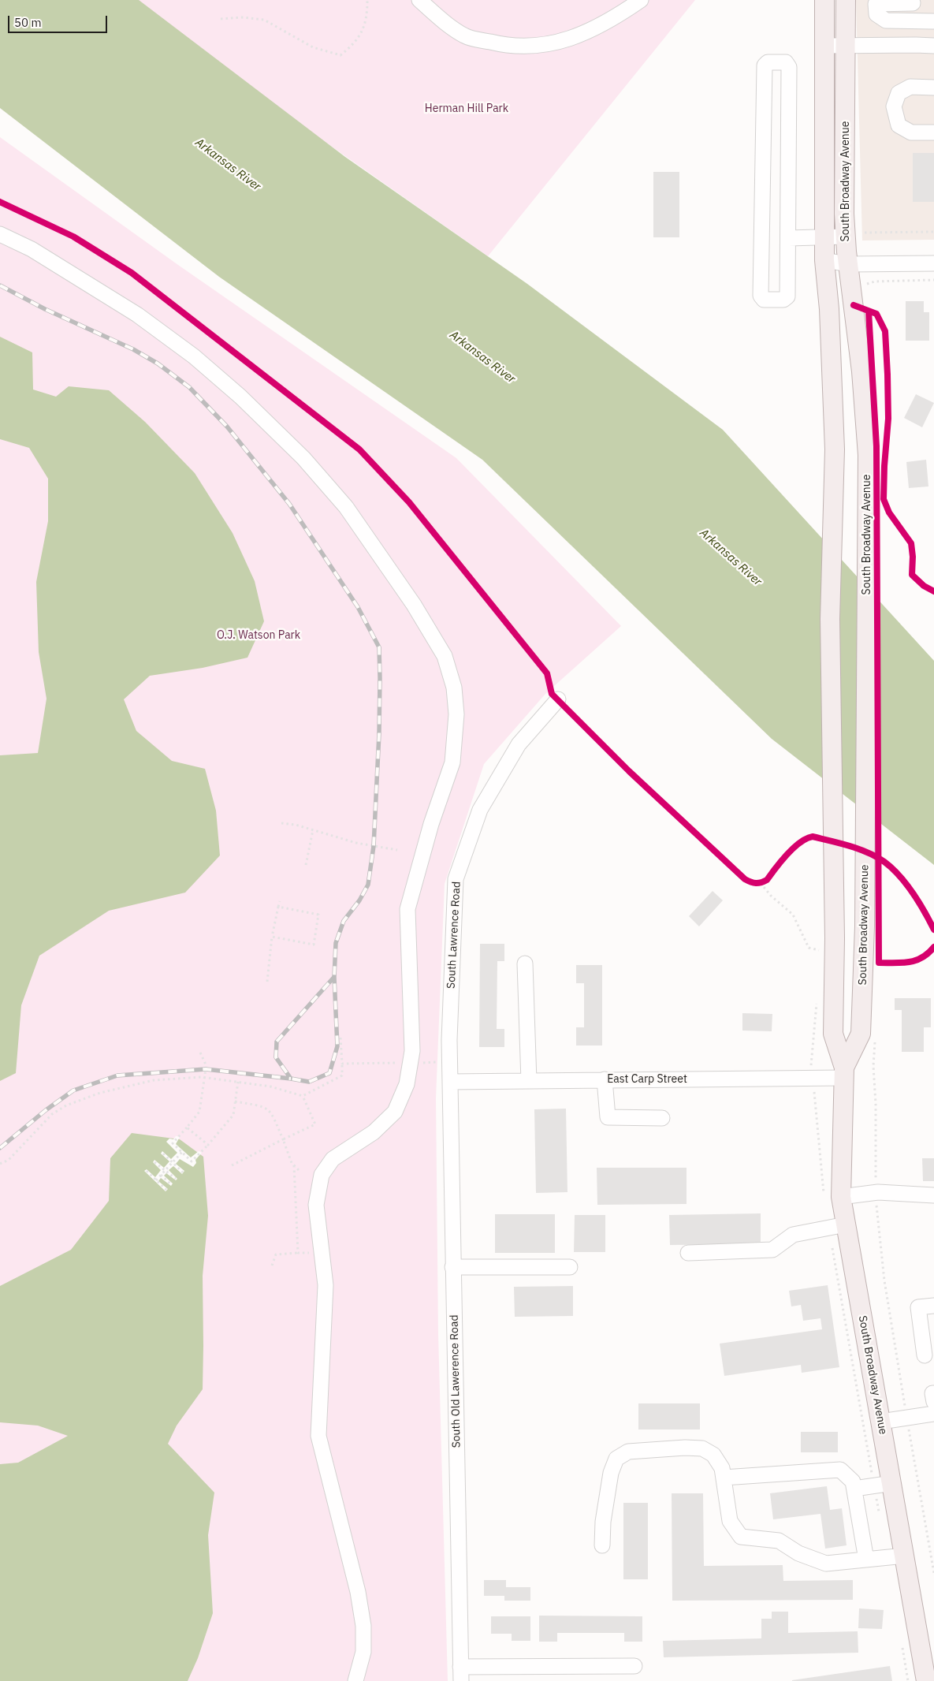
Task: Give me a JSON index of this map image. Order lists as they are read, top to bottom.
{
  "streets": {
    "main road": ["South Broadway Avenue"],
    "street": ["South Lawrence Road", "East Carp Street", "South Old Lawerence Road"]
  },
  "crossings": [
    ["South Broadway Avenue", "East Carp Street"],
    ["South Lawrence Road", "East Carp Street"],
    ["South Lawrence Road", "South Old Lawerence Road"],
    ["East Carp Street", "South Old Lawerence Road"]
  ],
  "water": ["Arkansas River"],
  "parks": ["Herman Hill Park", "O.J. Watson Park"],
  "scale_bar": "50 m"
}
